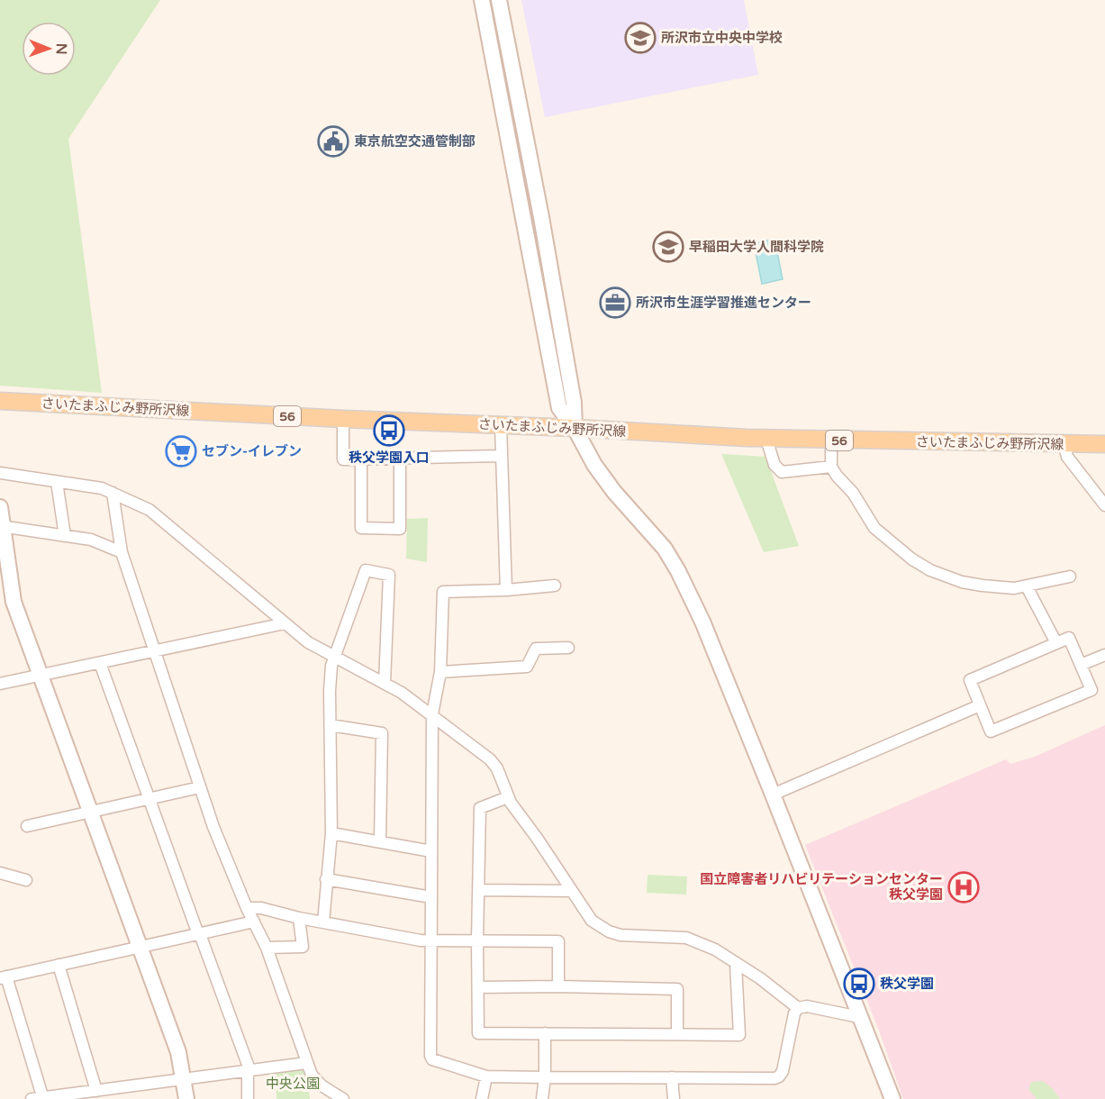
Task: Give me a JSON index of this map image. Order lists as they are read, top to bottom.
{
  "streets": {
    "main road": ["さいたまふじみ野所沢線", "56"]
  },
  "parks": ["中央公園"],
  "places": {
    "school or university": ["所沢市立中央中学校", "早稲田大学人間科学院"],
    "public building": ["東京航空交通管制部"],
    "office": ["所沢市生涯学習推進センター"],
    "bus stop": ["秩父学園入口", "秩父学園"],
    "supermarket": ["セブン-イレブン"],
    "hospital": ["国立障害者リハビリテーションセンター 秩父学園"]
  },
  "north": "right"
}
